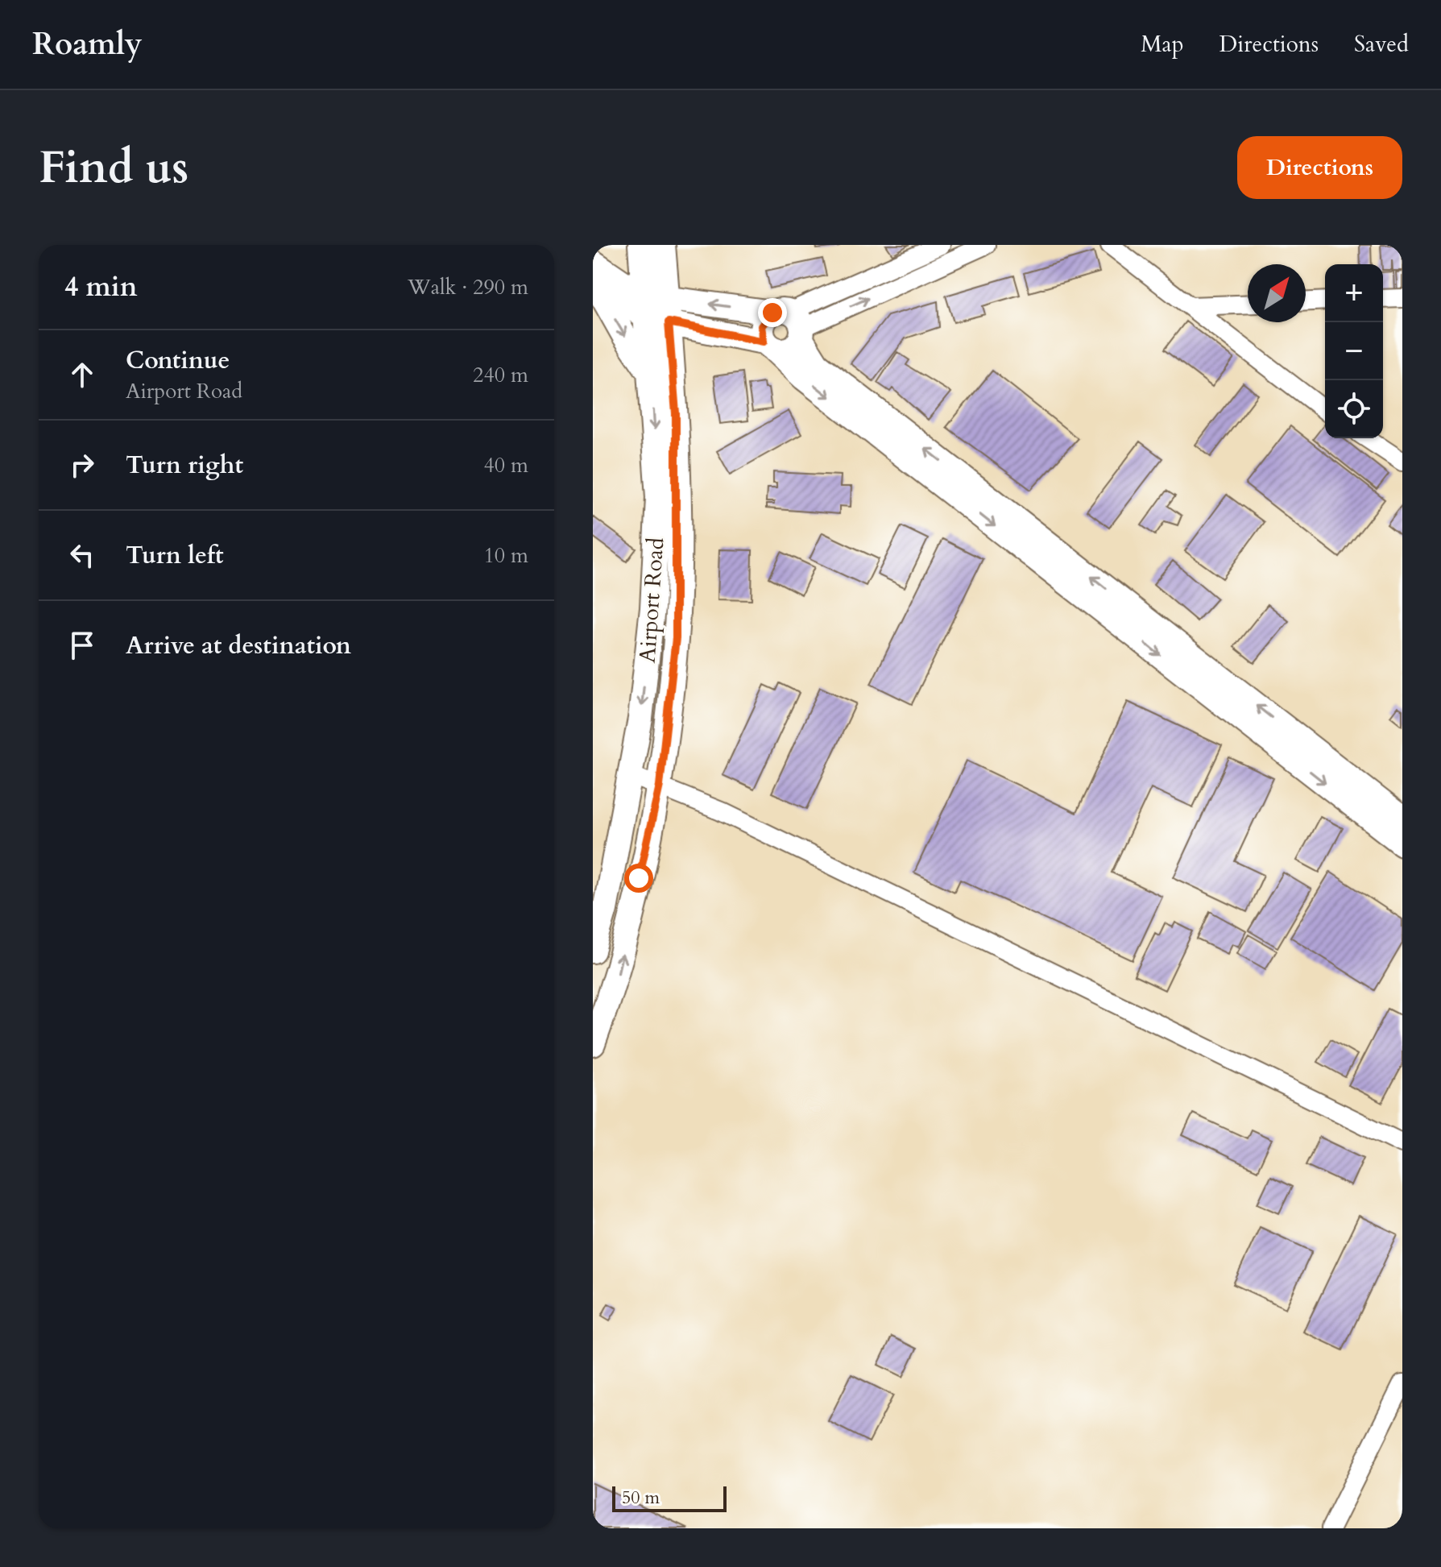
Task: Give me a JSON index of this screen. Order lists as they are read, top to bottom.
{
  "streets": {
    "main road": ["Airport Road"]
  },
  "scale_bar": "50 m",
  "north": "top right",
  "page": {
    "header": "Roamly",
    "nav": ["Map", "Directions", "Saved"],
    "buttons": "Directions",
    "title": "Find us",
    "heading": ["4 min", "Walk · 290 m"],
    "map_buttons": ["+", "−"],
    "list": [
      ["Continue", "Airport Road", "240 m"],
      ["Turn right", "40 m"],
      ["Turn left", "10 m"],
      "Arrive at destination"
    ],
    "scale": "50 m"
  }
}
